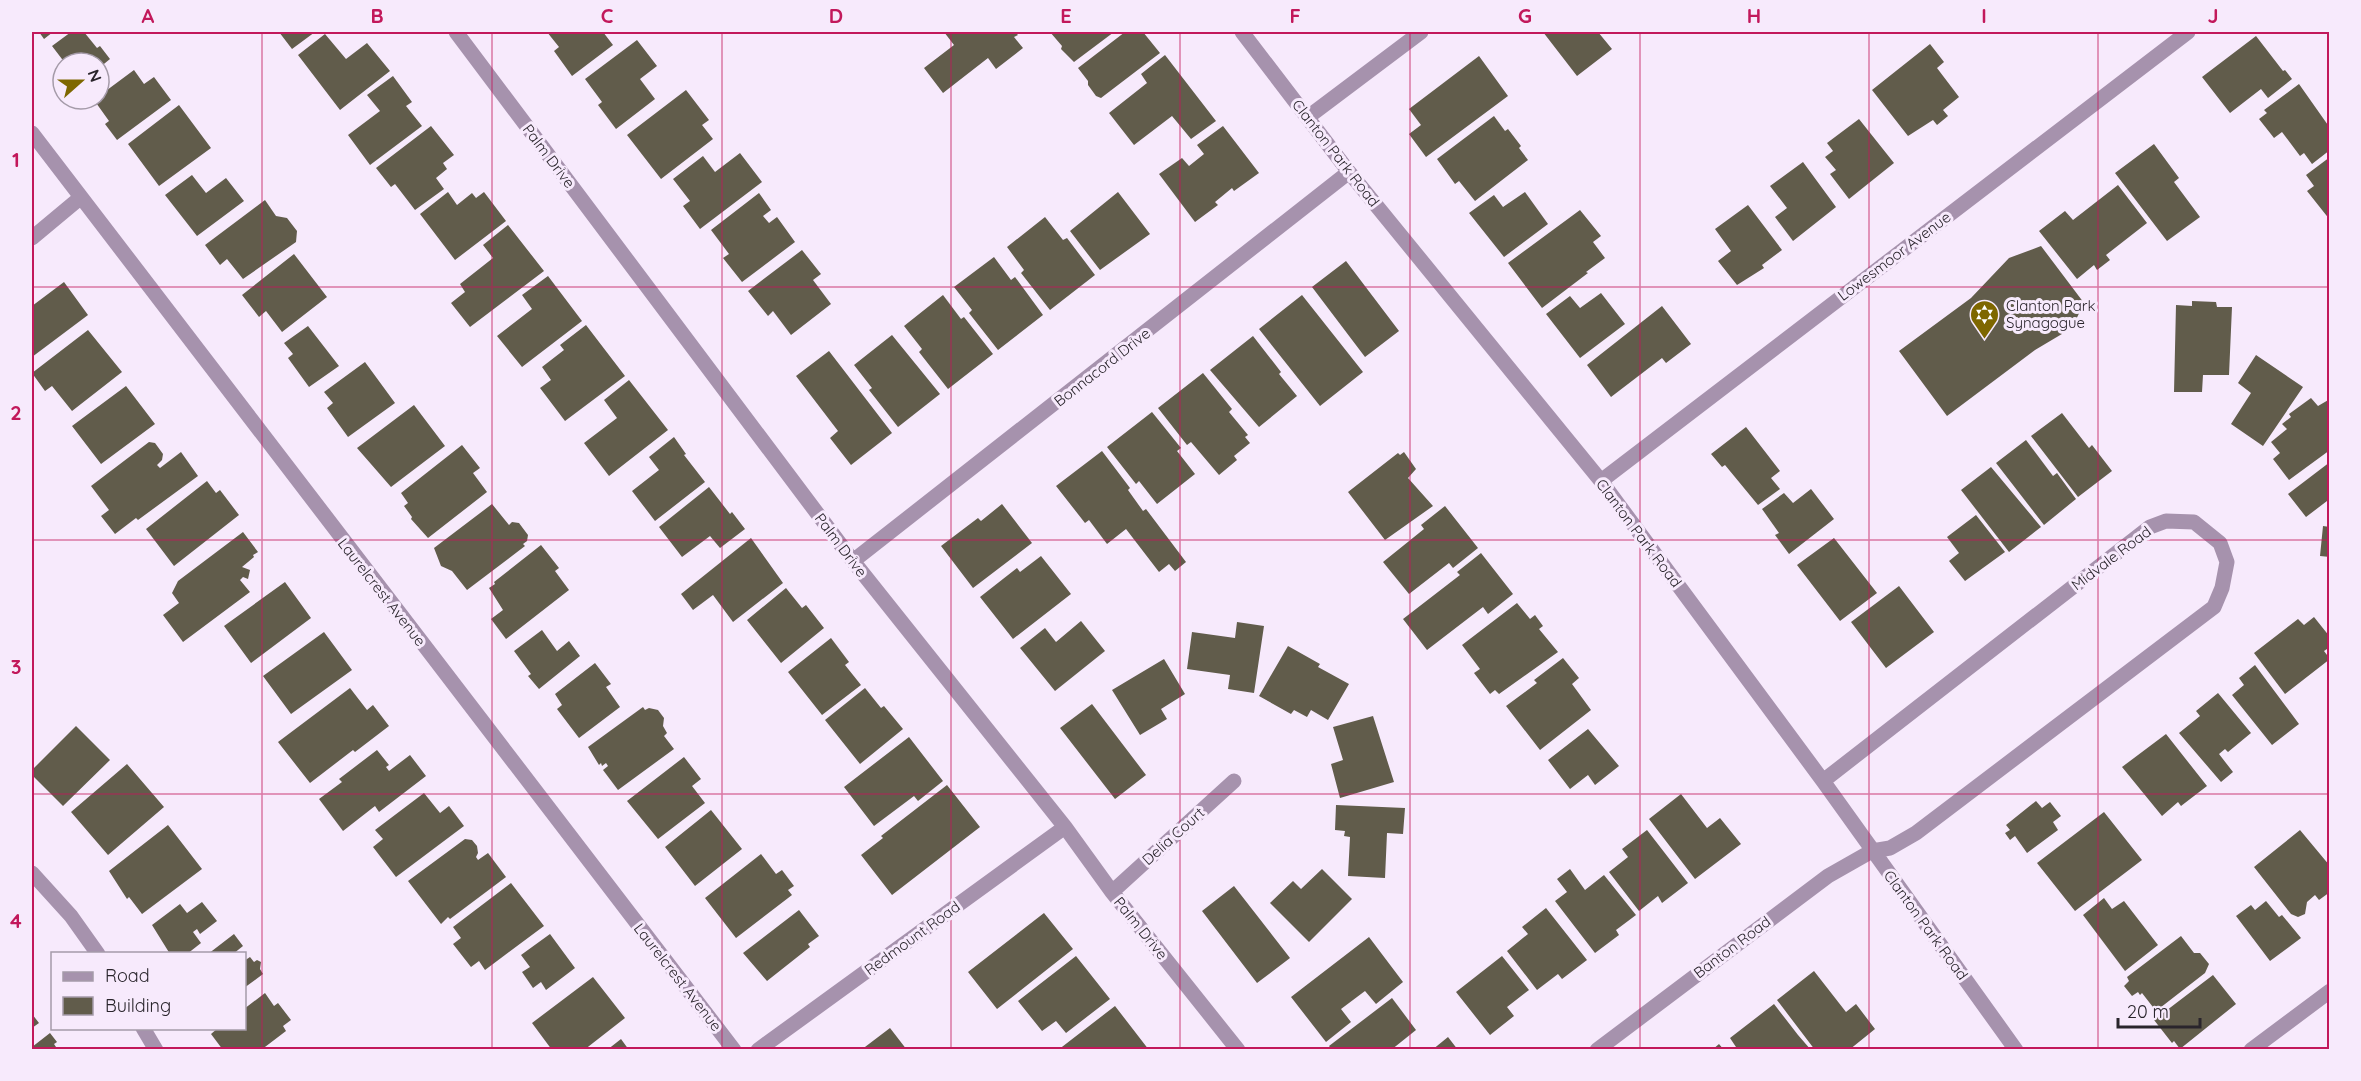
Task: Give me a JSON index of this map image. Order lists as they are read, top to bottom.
{
  "streets": {
    "street": [
      "Clanton Park Road",
      "Palm Drive",
      "Lowesmoor Avenue",
      "Bonnacord Drive",
      "Midvale Road",
      "Laurelcrest Avenue",
      "Delia Court",
      "Redmount Road",
      "Banton Road"
    ]
  },
  "crossings": [
    ["Clanton Park Road", "Lowesmoor Avenue"],
    ["Clanton Park Road", "Bonnacord Drive"],
    ["Clanton Park Road", "Midvale Road"],
    ["Clanton Park Road", "Banton Road"],
    ["Palm Drive", "Bonnacord Drive"],
    ["Palm Drive", "Delia Court"],
    ["Palm Drive", "Redmount Road"],
    ["Midvale Road", "Banton Road"]
  ],
  "places": {
    "synagogue": ["Clanton Park Synagogue"]
  },
  "legend": ["Road", "Building"],
  "scale_bar": "20 m",
  "north": "right",
  "grid": {
    "columns": [
      "A",
      "B",
      "C",
      "D",
      "E",
      "F",
      "G",
      "H",
      "I",
      "J"
    ],
    "rows": [
      "1",
      "2",
      "3",
      "4"
    ]
  }
}
